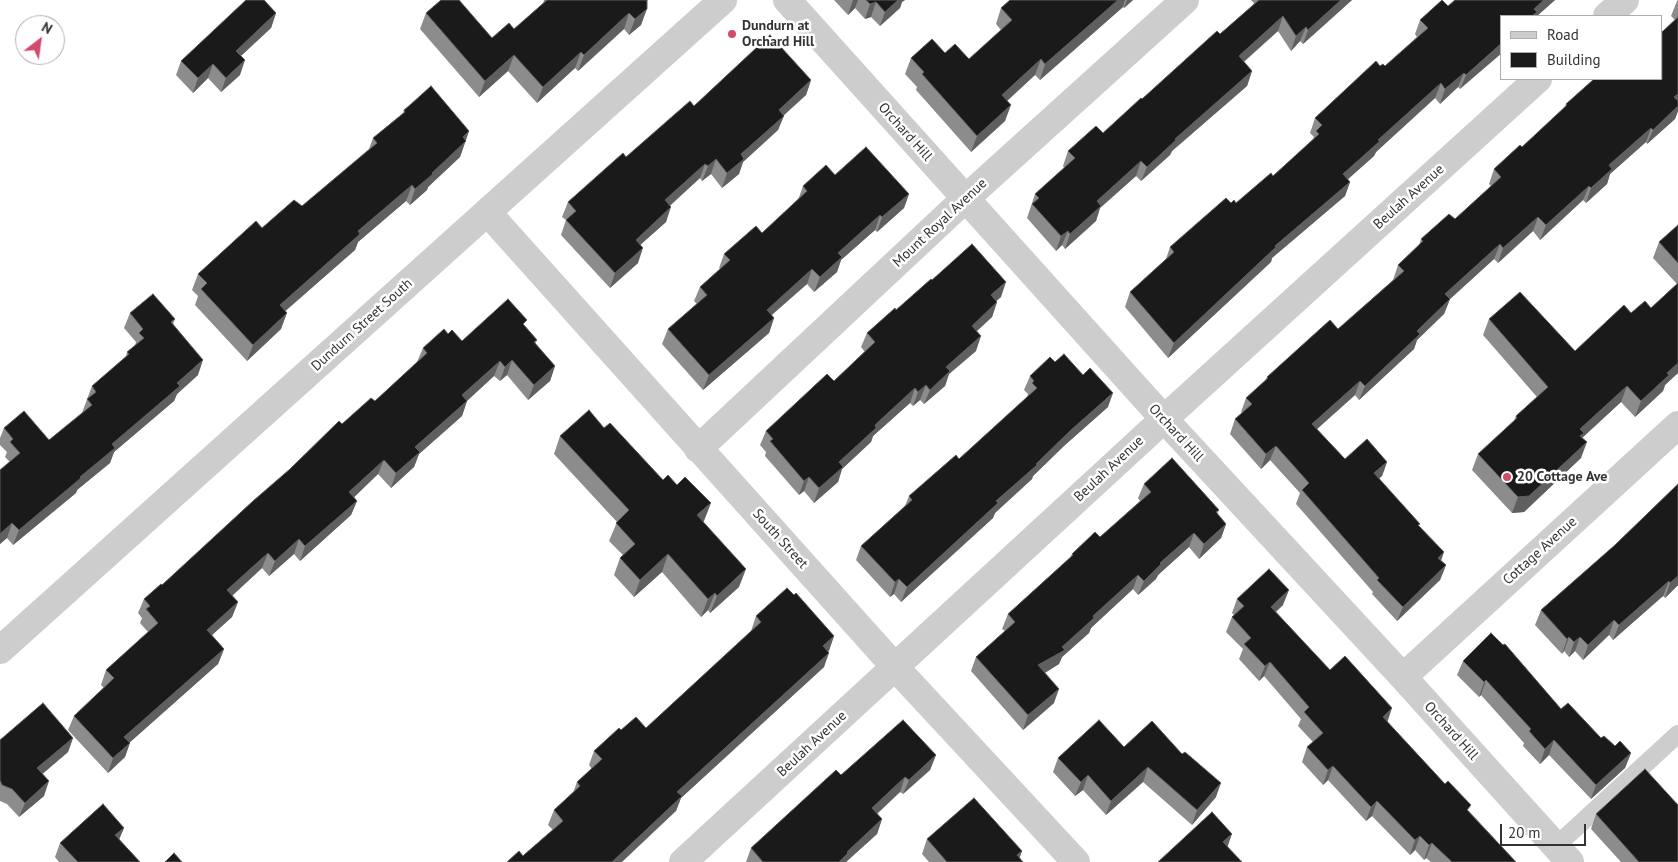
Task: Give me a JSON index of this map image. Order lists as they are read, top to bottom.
{
  "streets": {
    "street": [
      "Orchard Hill",
      "Beulah Avenue",
      "Mount Royal Avenue",
      "Dundurn Street South",
      "South Street",
      "Cottage Avenue"
    ]
  },
  "crossings": [
    ["Orchard Hill", "Beulah Avenue"],
    ["Orchard Hill", "Mount Royal Avenue"],
    ["Orchard Hill", "Cottage Avenue"],
    ["Beulah Avenue", "South Street"],
    ["Mount Royal Avenue", "South Street"],
    ["Dundurn Street South", "South Street"]
  ],
  "places": ["Dundurn at Orchard Hill", "20 Cottage Ave"],
  "legend": ["Road", "Building"],
  "scale_bar": "20 m",
  "north": "top right"
}
